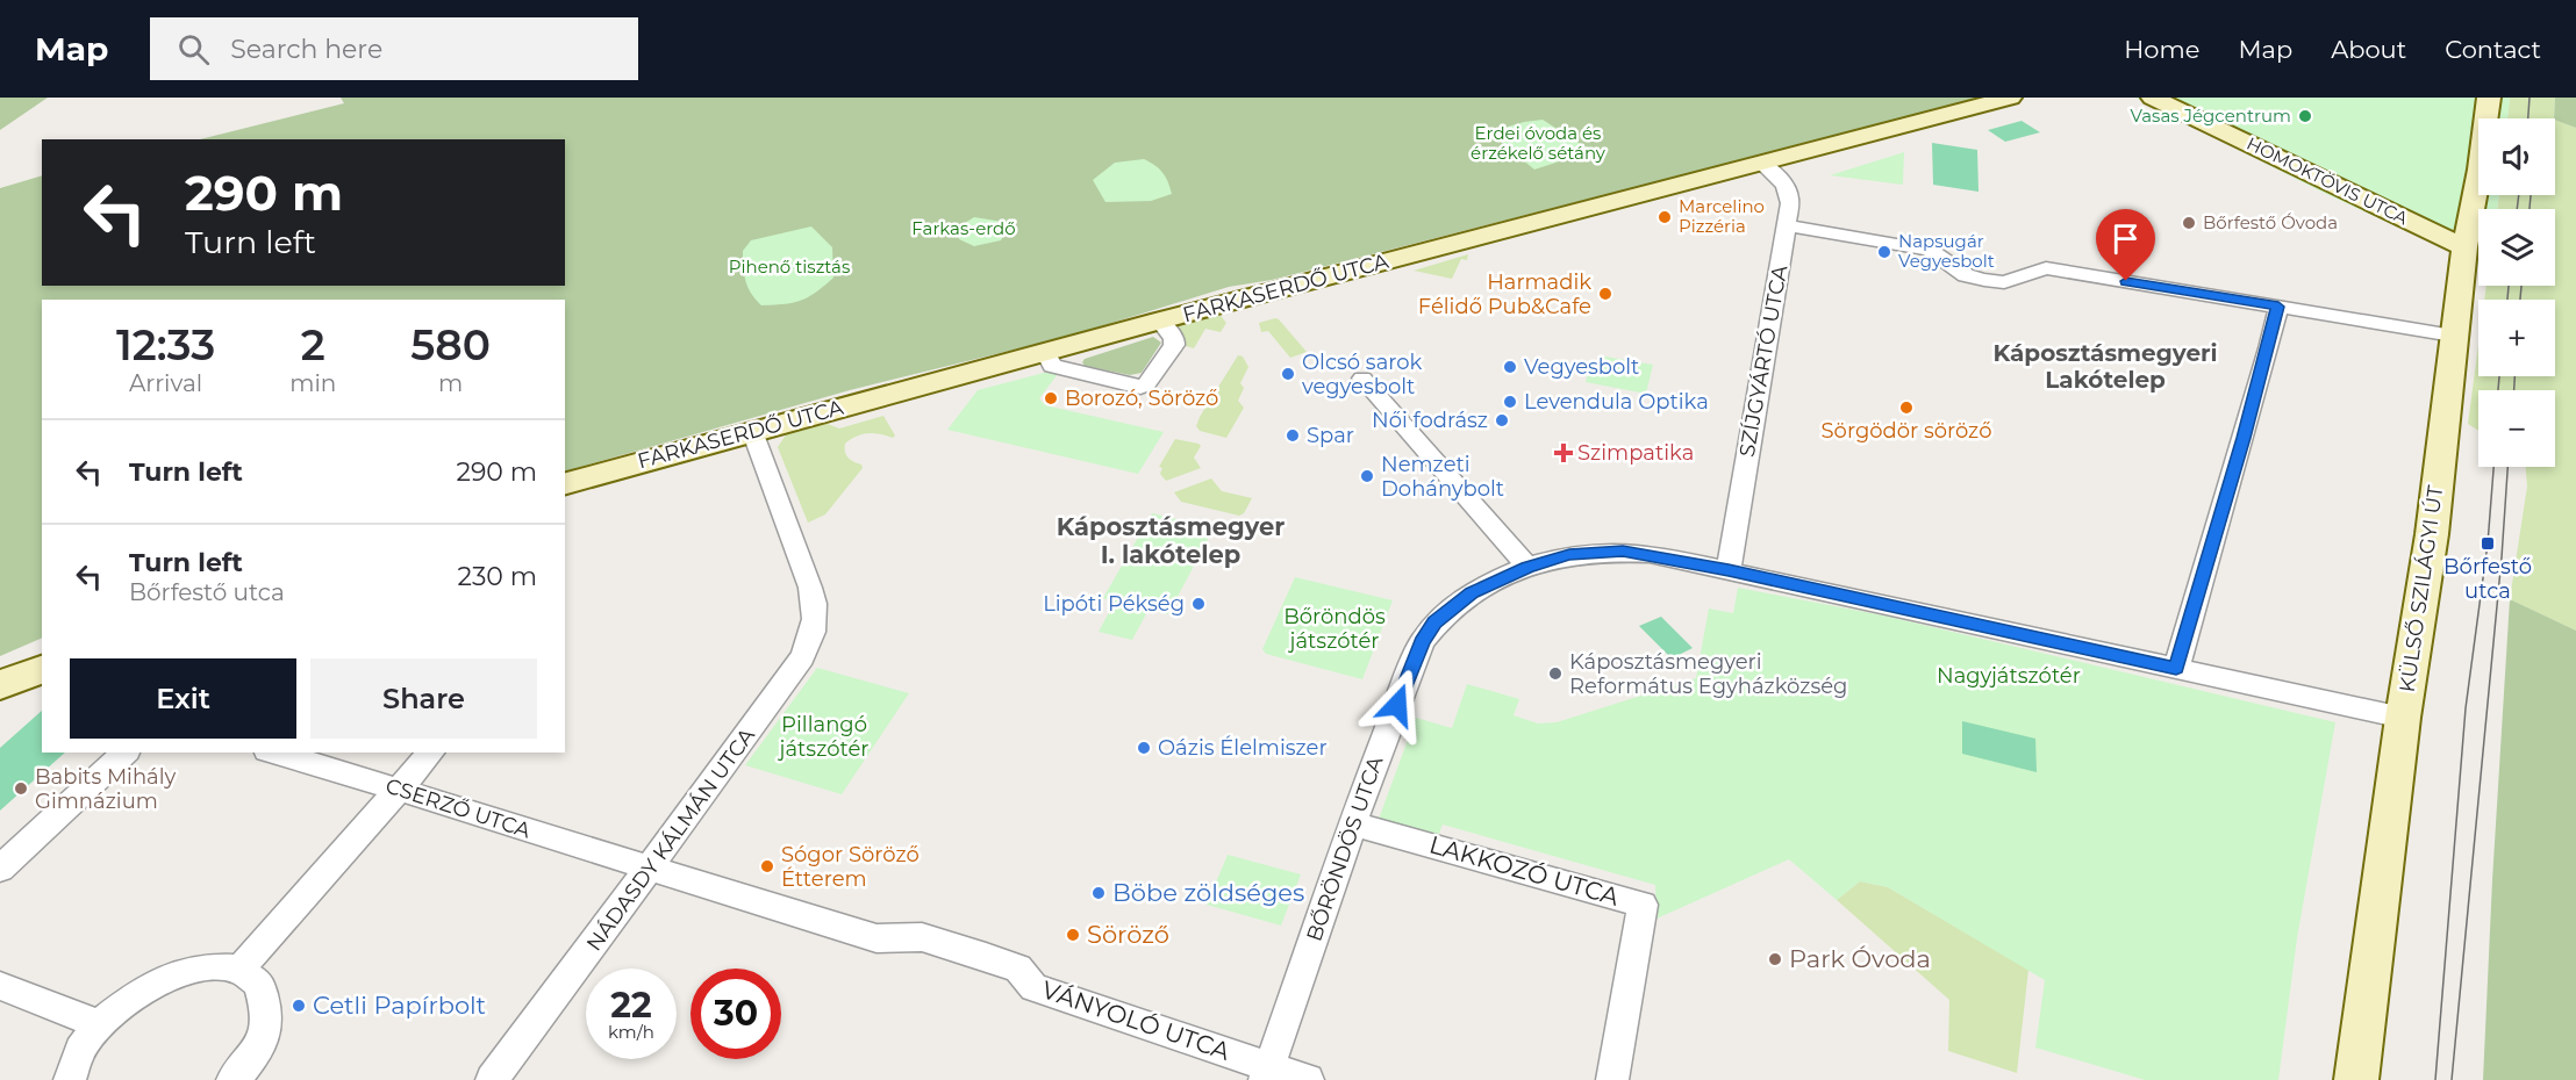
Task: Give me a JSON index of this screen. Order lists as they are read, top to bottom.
{
  "streets": {
    "street": [
      "HOMOKTÖVIS UTCA",
      "FARKASERDŐ UTCA",
      "SZÍJGYÁRTÓ UTCA",
      "KÜLSŐ SZILÁGYI ÚT",
      "CSERZŐ UTCA",
      "NÁDASDY KÁLMÁN UTCA",
      "BŐRÖNDÖS UTCA",
      "LAKKOZÓ UTCA",
      "VÁNYOLÓ UTCA"
    ]
  },
  "crossings": [
    ["HOMOKTÖVIS UTCA", "KÜLSŐ SZILÁGYI ÚT"],
    ["FARKASERDŐ UTCA", "SZÍJGYÁRTÓ UTCA"],
    ["FARKASERDŐ UTCA", "NÁDASDY KÁLMÁN UTCA"],
    ["SZÍJGYÁRTÓ UTCA", "BŐRÖNDÖS UTCA"],
    ["KÜLSŐ SZILÁGYI ÚT", "BŐRÖNDÖS UTCA"],
    ["CSERZŐ UTCA", "NÁDASDY KÁLMÁN UTCA"],
    ["CSERZŐ UTCA", "VÁNYOLÓ UTCA"],
    ["NÁDASDY KÁLMÁN UTCA", "VÁNYOLÓ UTCA"],
    ["BŐRÖNDÖS UTCA", "LAKKOZÓ UTCA"],
    ["BŐRÖNDÖS UTCA", "VÁNYOLÓ UTCA"]
  ],
  "districts": ["Káposztásmegyeri Lakótelep", "Káposztásmegyer I. lakótelep"],
  "parks": [
    "Erdei óvoda és érzékelő sétány",
    "Farkas-erdő",
    "Pihenő tisztás",
    "Bőröndös játszótér",
    "Nagyjátszótér",
    "Pillangó játszótér"
  ],
  "places": {
    "other": [
      "Vasas Jégcentrum",
      "Marcelino Pizzéria",
      "Bőrfestő Óvoda",
      "Napsugár Vegyesbolt",
      "Harmadik Félidő Pub&Cafe",
      "Vegyesbolt",
      "Olcsó sarok vegyesbolt",
      "Borozó, Söröző",
      "Levendula Optika",
      "Sörgödör söröző",
      "Női fodrász",
      "Spar",
      "Nemzeti Dohánybolt",
      "Lipóti Pékség",
      "Káposztásmegyeri Református Egyházközség",
      "Oázis Élelmiszer",
      "Babits Mihály Gimnázium",
      "Sógor Söröző Étterem",
      "Böbe zöldséges",
      "Söröző",
      "Park Óvoda",
      "Cetli Papírbolt"
    ],
    "health": ["Szimpatika"],
    "transit": ["Bőrfestő utca"]
  },
  "page": {
    "header": "Map",
    "search": "Search here",
    "nav": [
      "Home",
      "Map",
      "About",
      "Contact"
    ],
    "map_buttons": ["+", "−"],
    "turn": ["290 m", "Turn left"],
    "eta": [
      "12:33",
      "Arrival",
      "2",
      "min",
      "580",
      "m"
    ],
    "list": [
      {
        "name": "Turn left",
        "value": "290 m"
      },
      {
        "name": "Turn left",
        "note": "Bőrfestő utca",
        "value": "230 m"
      }
    ],
    "buttons": ["Exit", "Share"],
    "speed": "22 km/h",
    "limit": "30"
  }
}
